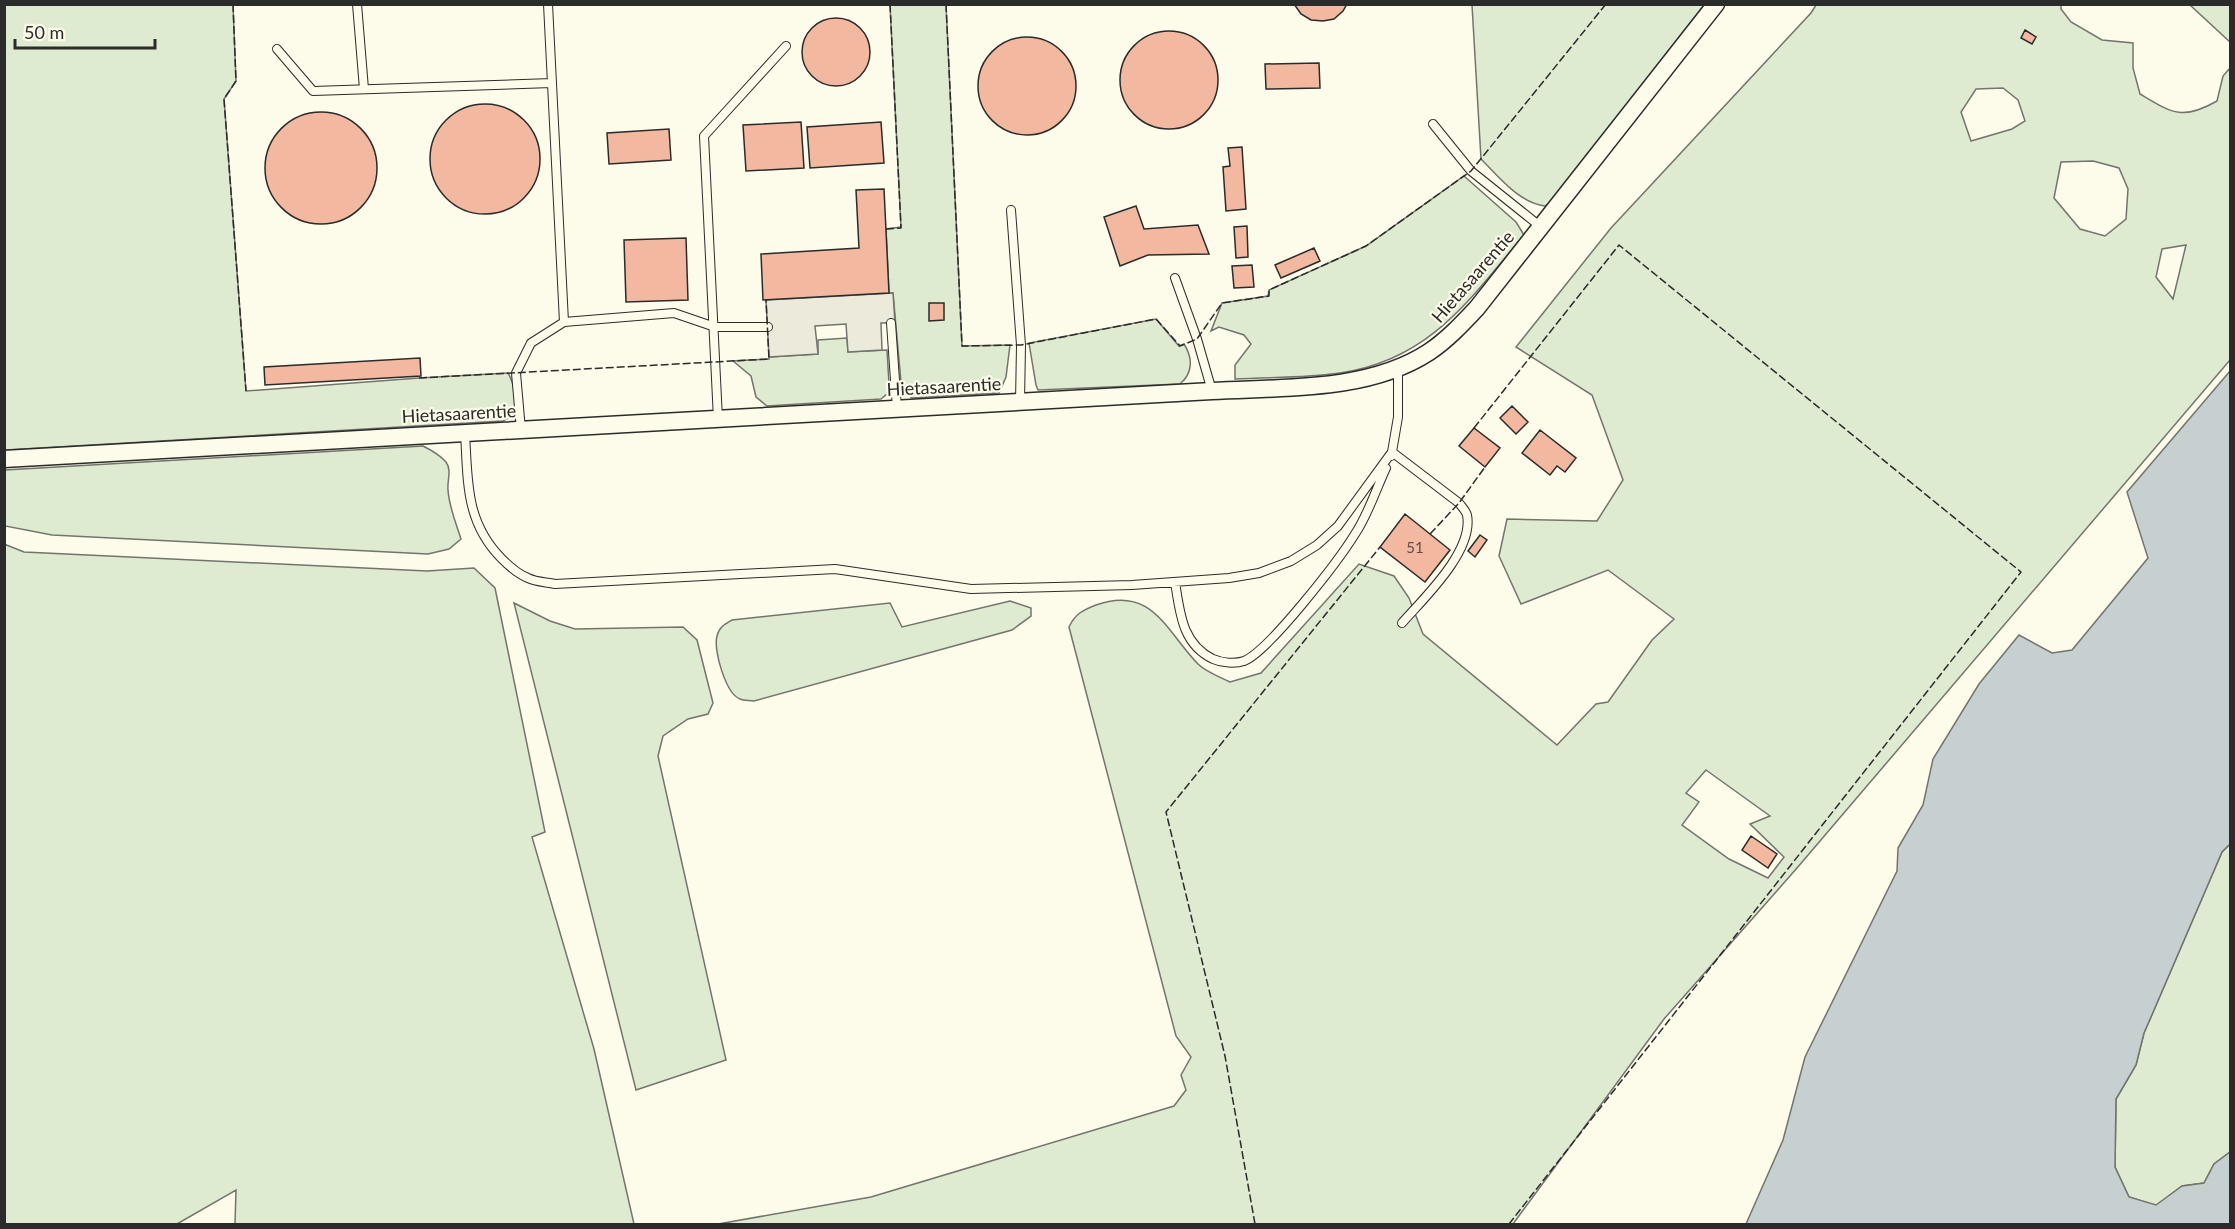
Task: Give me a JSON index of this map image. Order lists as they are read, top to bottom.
{
  "streets": {
    "street": ["Hietasaarentie"]
  },
  "house_numbers": ["51"],
  "scale_bar": "50 m"
}
